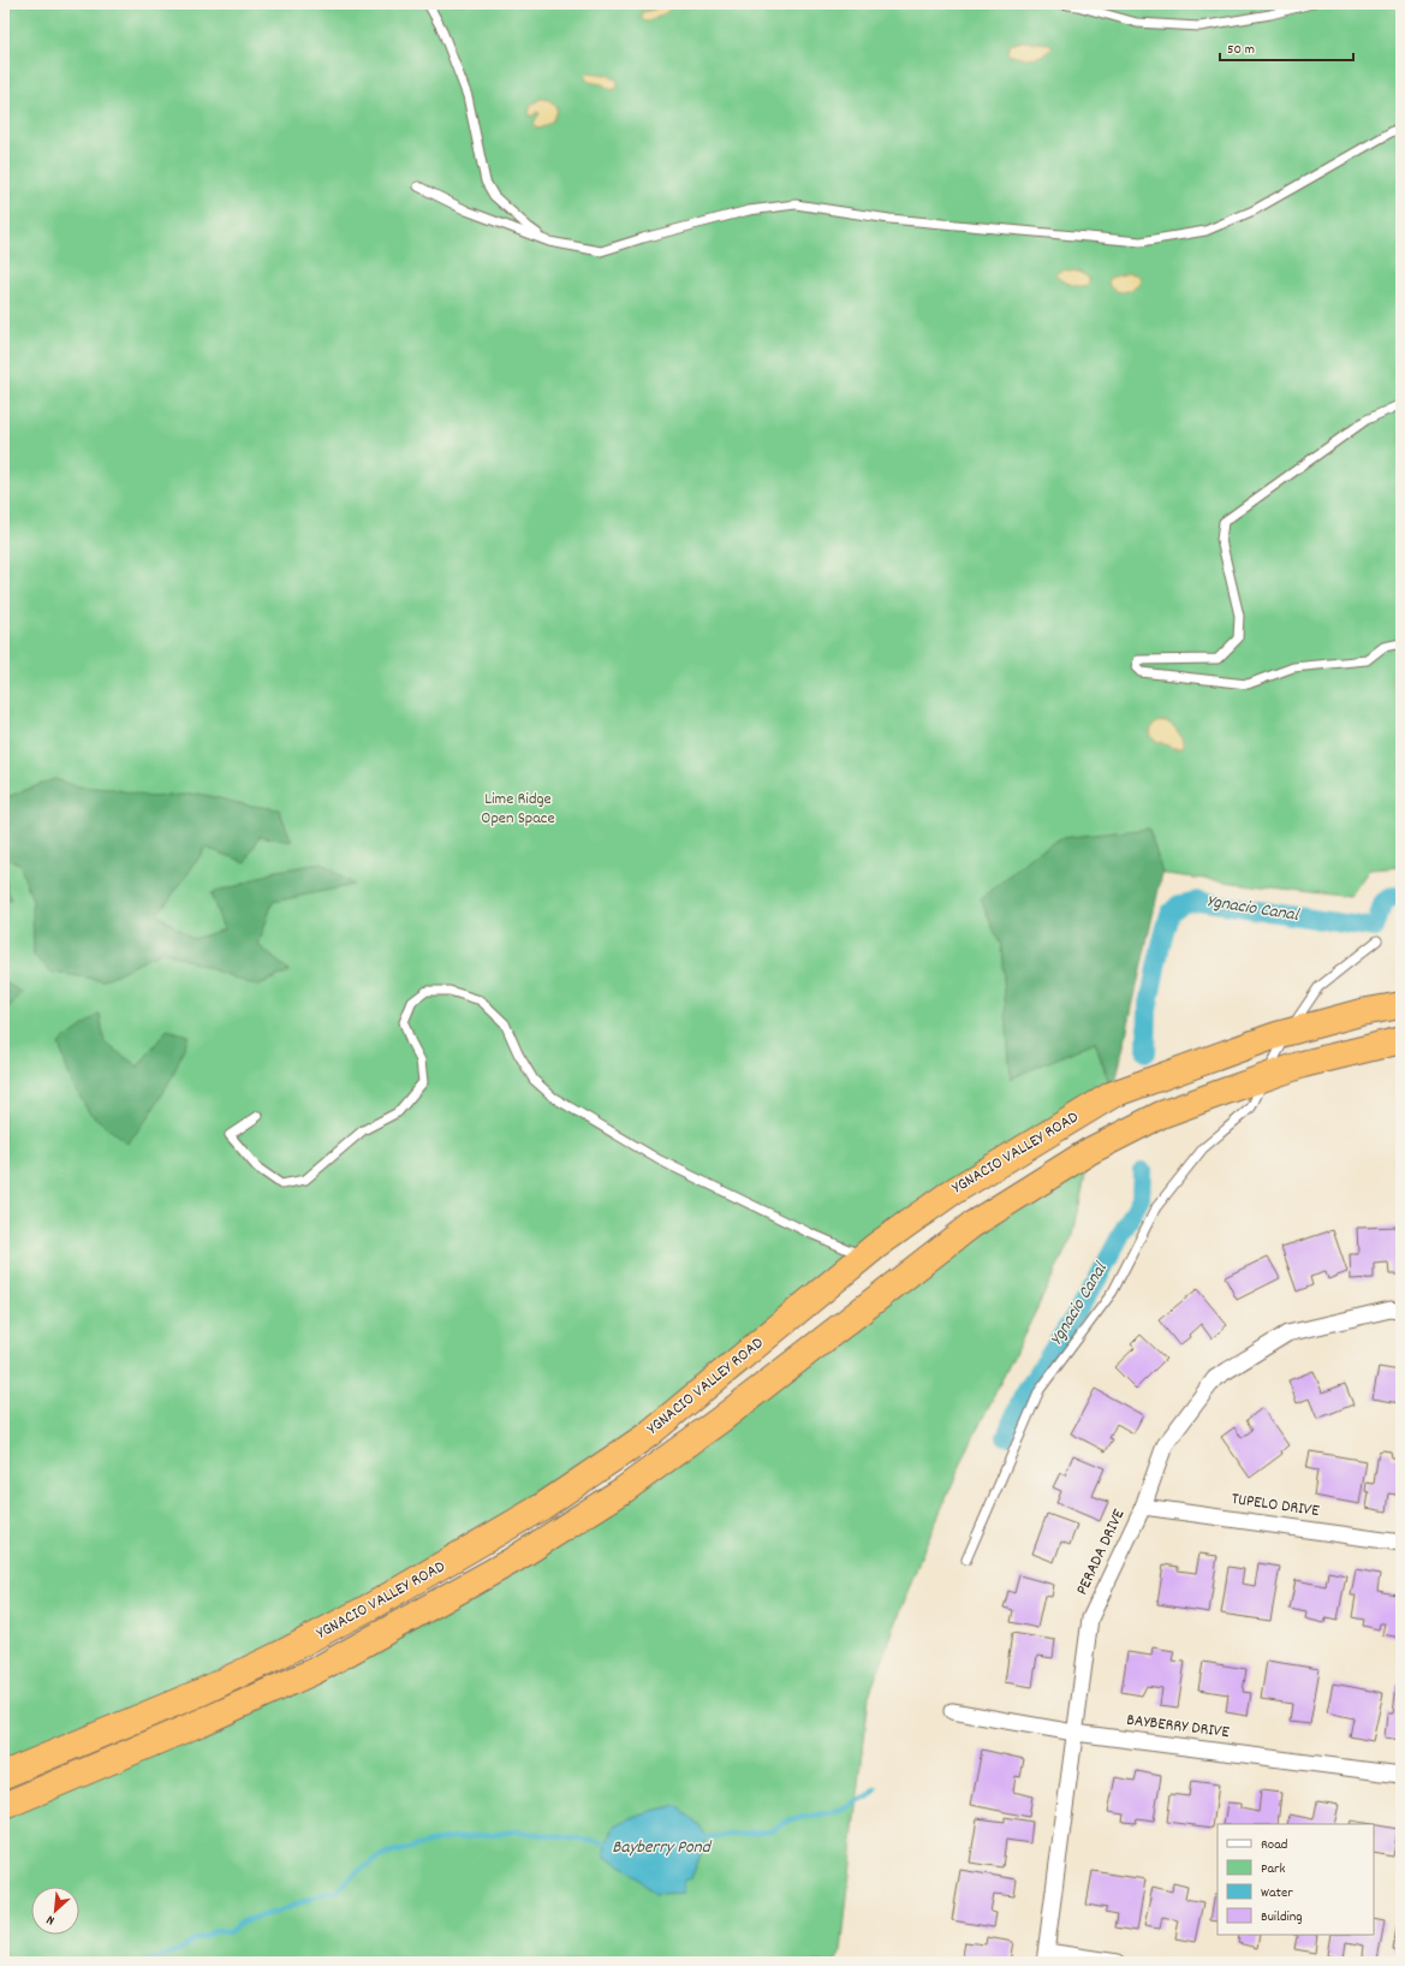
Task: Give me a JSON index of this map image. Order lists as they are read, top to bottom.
{
  "streets": {
    "highway": ["YGNACIO VALLEY ROAD"],
    "street": ["TUPELO DRIVE", "PERADA DRIVE", "BAYBERRY DRIVE"]
  },
  "crossings": [
    ["TUPELO DRIVE", "PERADA DRIVE"],
    ["PERADA DRIVE", "BAYBERRY DRIVE"]
  ],
  "water": ["Ygnacio Canal", "Bayberry Pond"],
  "parks": ["Lime Ridge Open Space"],
  "legend": [
    "Road",
    "Park",
    "Water",
    "Building"
  ],
  "scale_bar": "50 m",
  "north": "bottom left"
}
